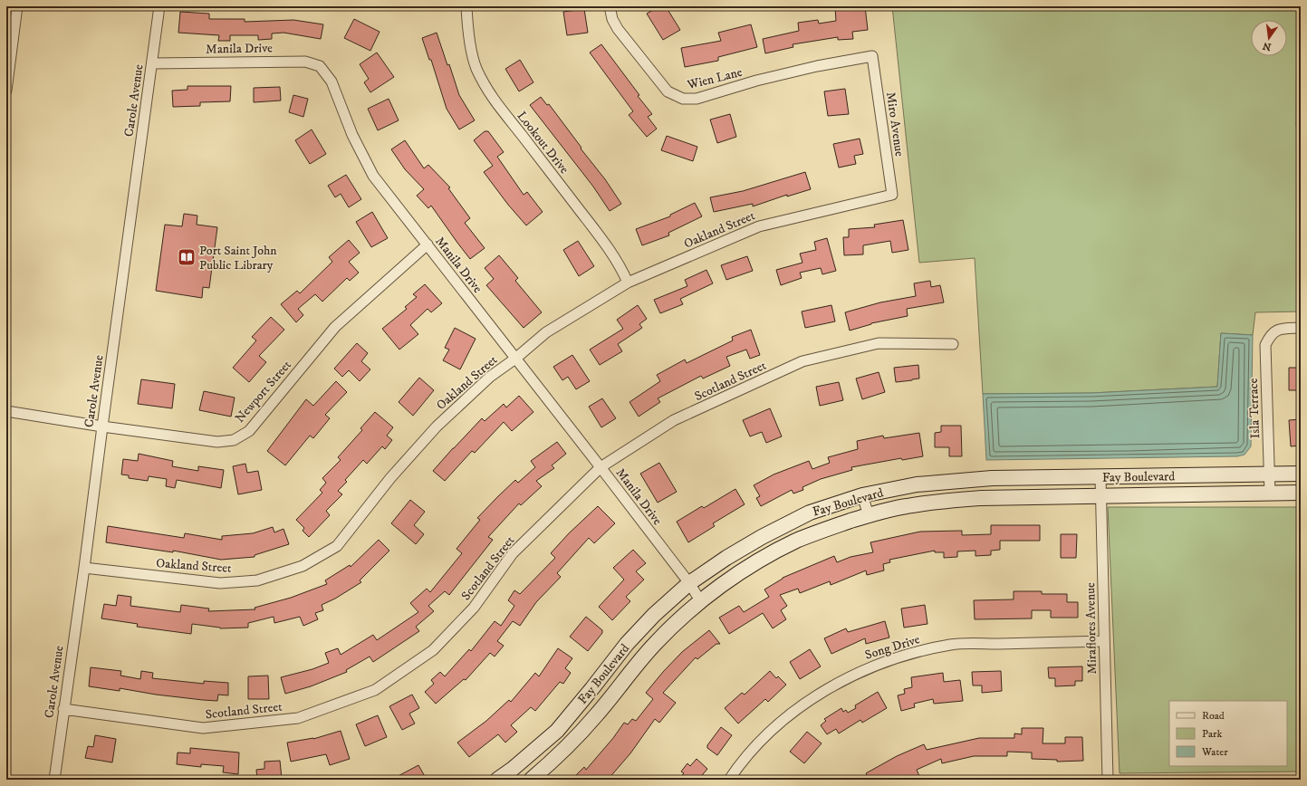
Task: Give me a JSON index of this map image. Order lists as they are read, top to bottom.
{
  "streets": {
    "main road": ["Fay Boulevard"],
    "street": [
      "Manila Drive",
      "Wien Lane",
      "Carole Avenue",
      "Miro Avenue",
      "Lookout Drive",
      "Oakland Street",
      "Scotland Street",
      "Newport Street",
      "Isla Terrace",
      "Miraflores Avenue",
      "Song Drive"
    ]
  },
  "crossings": [
    ["Manila Drive", "Carole Avenue"],
    ["Manila Drive", "Oakland Street"],
    ["Manila Drive", "Scotland Street"],
    ["Manila Drive", "Newport Street"],
    ["Manila Drive", "Fay Boulevard"],
    ["Wien Lane", "Miro Avenue"],
    ["Carole Avenue", "Oakland Street"],
    ["Carole Avenue", "Scotland Street"],
    ["Carole Avenue", "Newport Street"],
    ["Miro Avenue", "Oakland Street"],
    ["Lookout Drive", "Oakland Street"],
    ["Isla Terrace", "Fay Boulevard"],
    ["Fay Boulevard", "Miraflores Avenue"],
    ["Miraflores Avenue", "Song Drive"]
  ],
  "places": {
    "library": ["Port Saint John Public Library"]
  },
  "legend": ["Road", "Park", "Water"],
  "north": "bottom"
}
